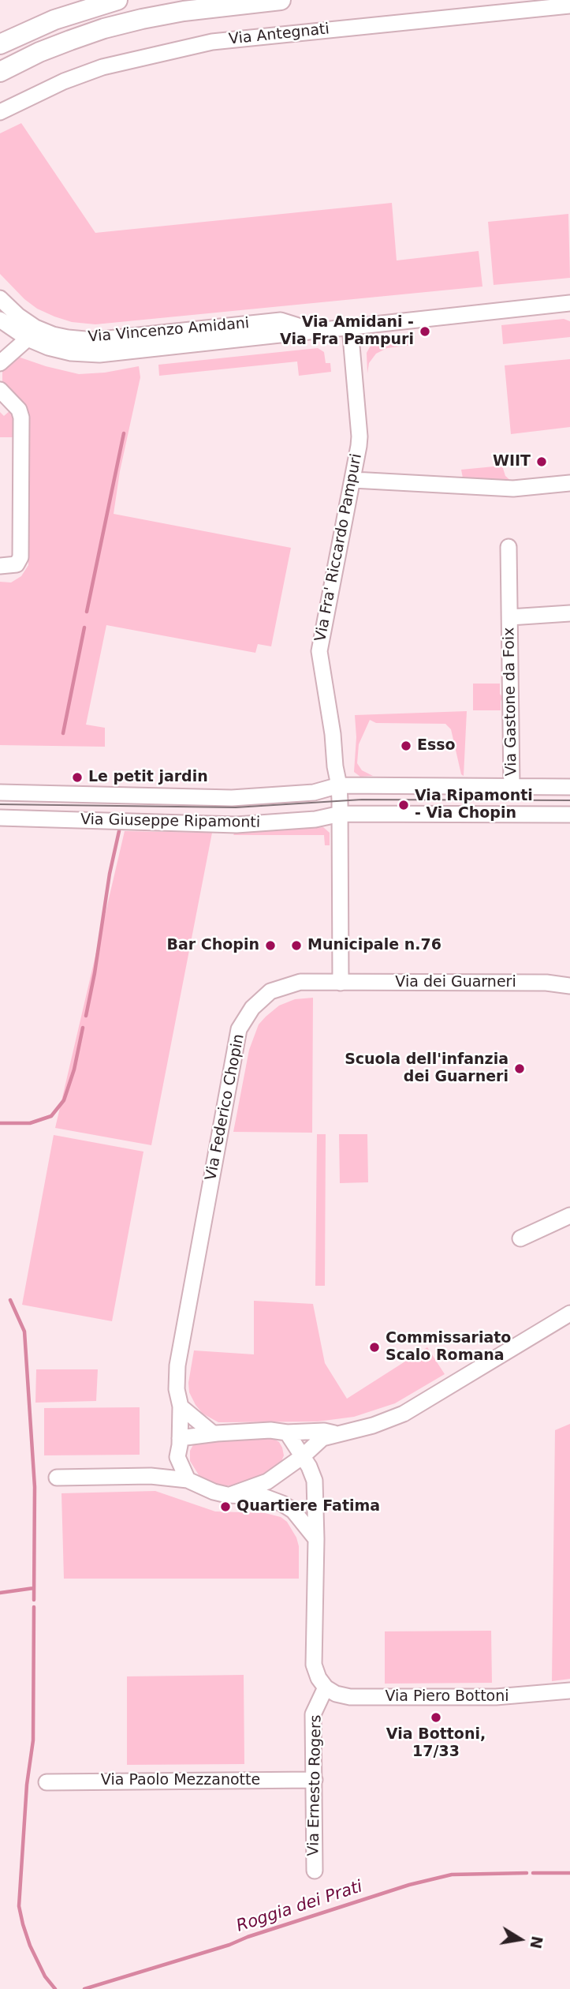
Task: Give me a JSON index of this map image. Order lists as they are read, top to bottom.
{
  "streets": {
    "street": [
      "Via Antegnati",
      "Via Vincenzo Amidani",
      "Via Fra' Riccardo Pampuri",
      "Via Gastone da Foix",
      "Via Giuseppe Ripamonti",
      "Via dei Guarneri",
      "Via Federico Chopin",
      "Via Piero Bottoni",
      "Via Paolo Mezzanotte",
      "Via Ernesto Rogers"
    ]
  },
  "crossings": [
    ["Via Vincenzo Amidani", "Via Fra' Riccardo Pampuri"],
    ["Via Fra' Riccardo Pampuri", "Via Giuseppe Ripamonti"],
    ["Via Gastone da Foix", "Via Giuseppe Ripamonti"],
    ["Via dei Guarneri", "Via Federico Chopin"],
    ["Via Piero Bottoni", "Via Ernesto Rogers"],
    ["Via Paolo Mezzanotte", "Via Ernesto Rogers"]
  ],
  "water": ["Roggia dei Prati"],
  "places": [
    "Via Amidani - Via Fra Pampuri",
    "WIIT",
    "Esso",
    "Le petit jardin",
    "Via Ripamonti - Via Chopin",
    "Bar Chopin",
    "Municipale n.76",
    "Scuola dell'infanzia dei Guarneri",
    "Commissariato Scalo Romana",
    "Quartiere Fatima",
    "Via Bottoni, 17/33"
  ],
  "north": "right"
}
